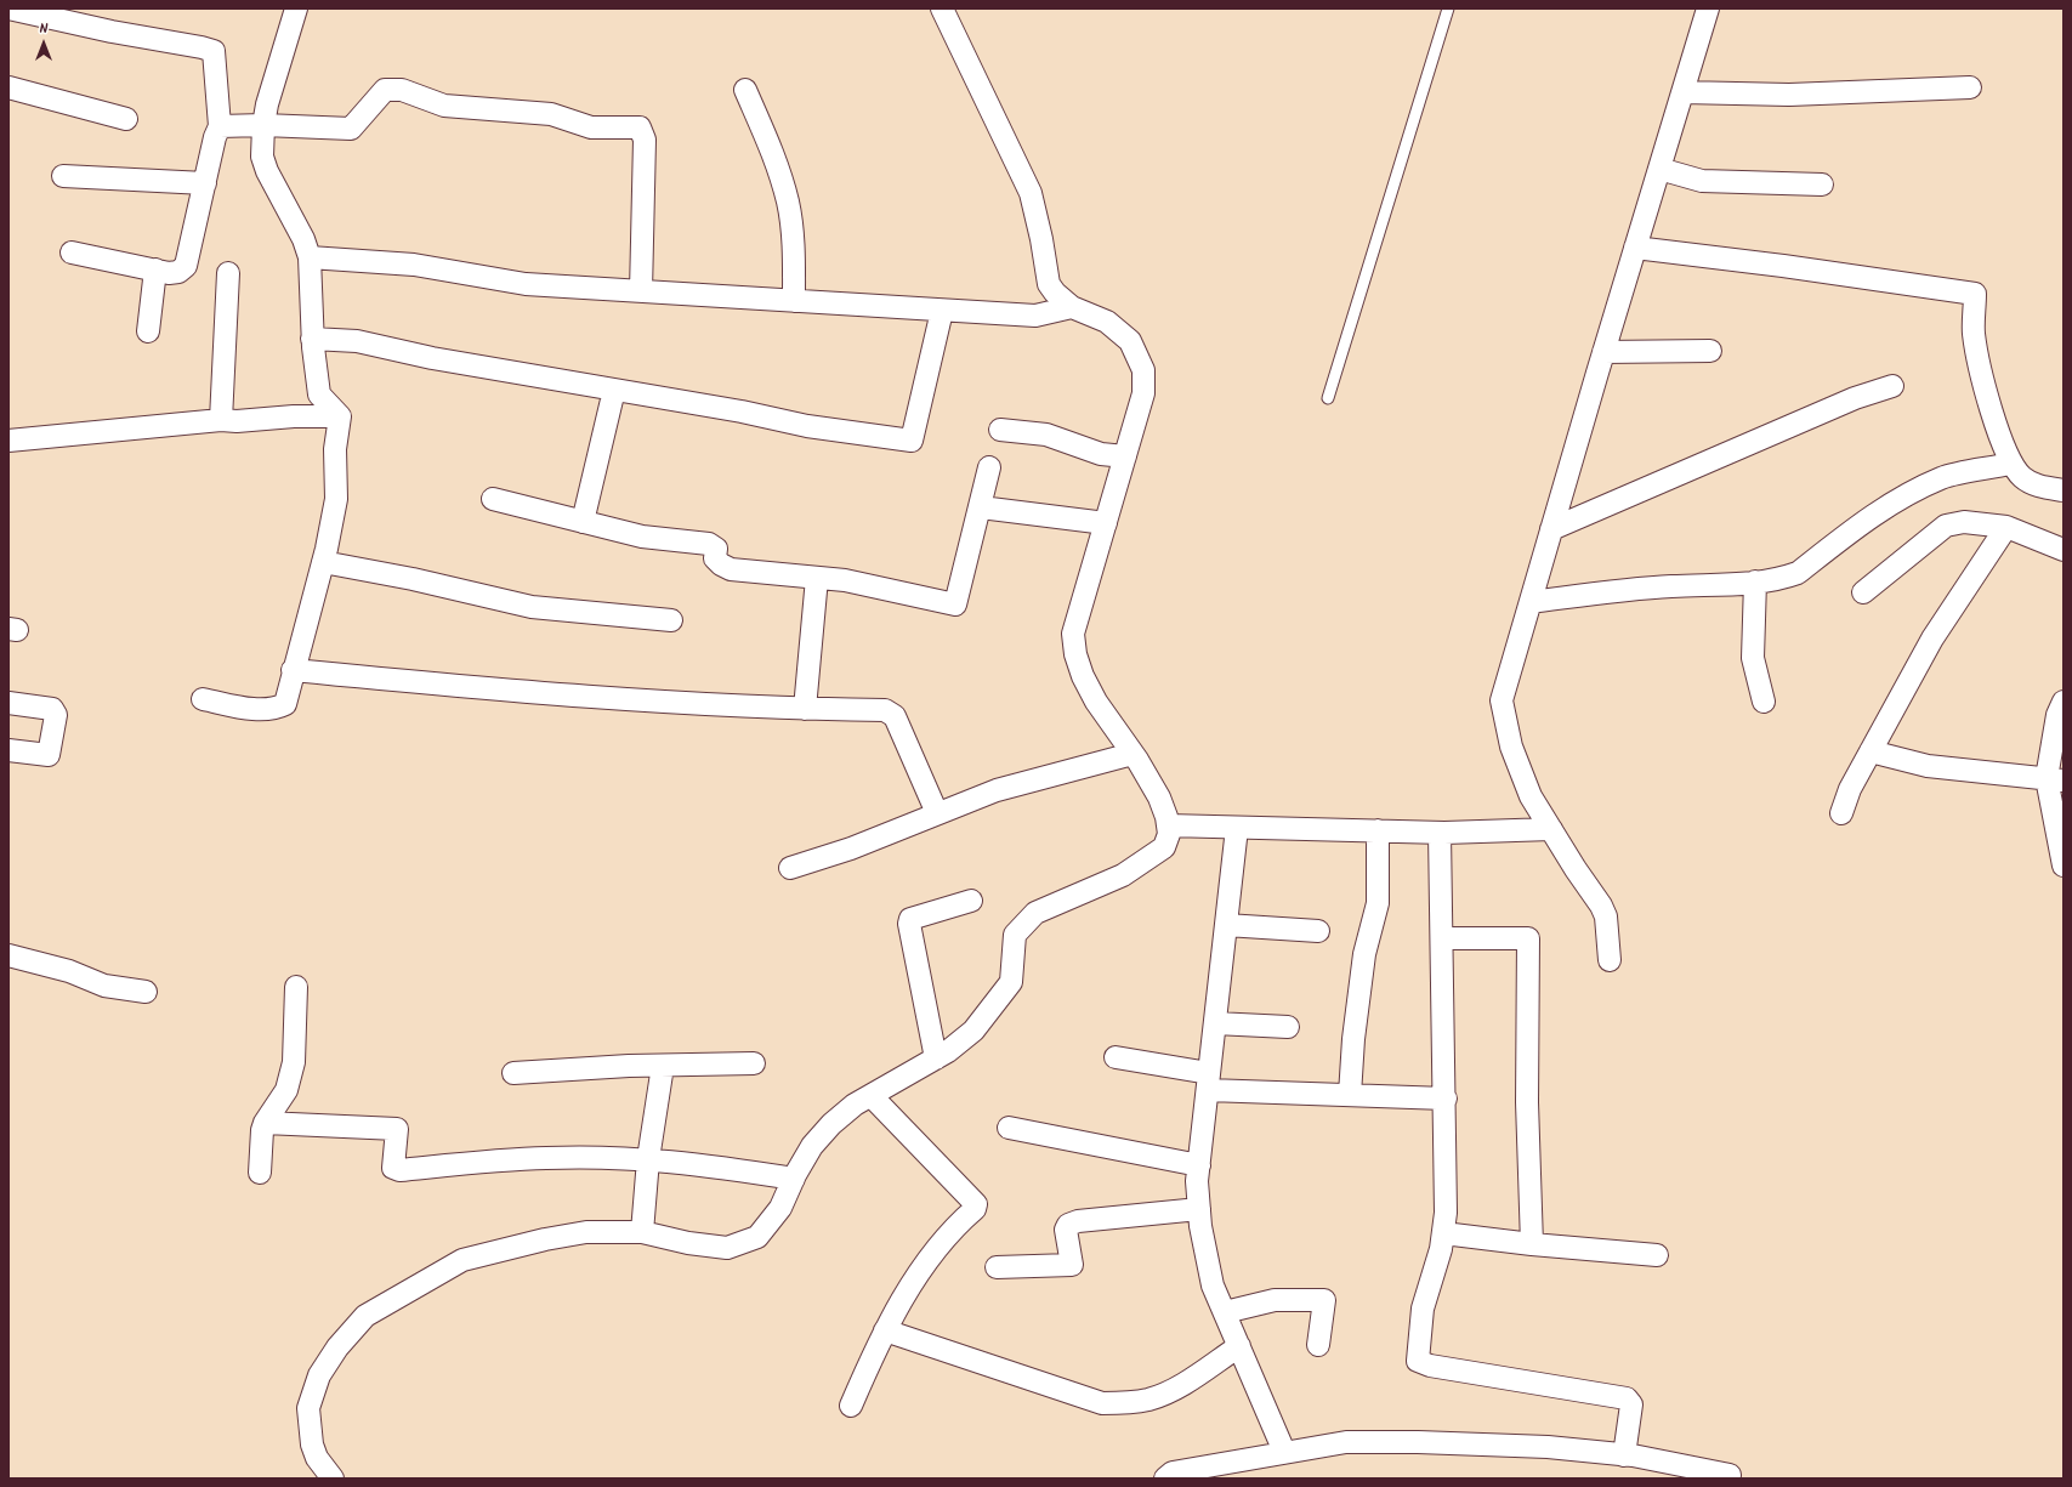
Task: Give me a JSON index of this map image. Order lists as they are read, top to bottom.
{
  "north": "top"
}
